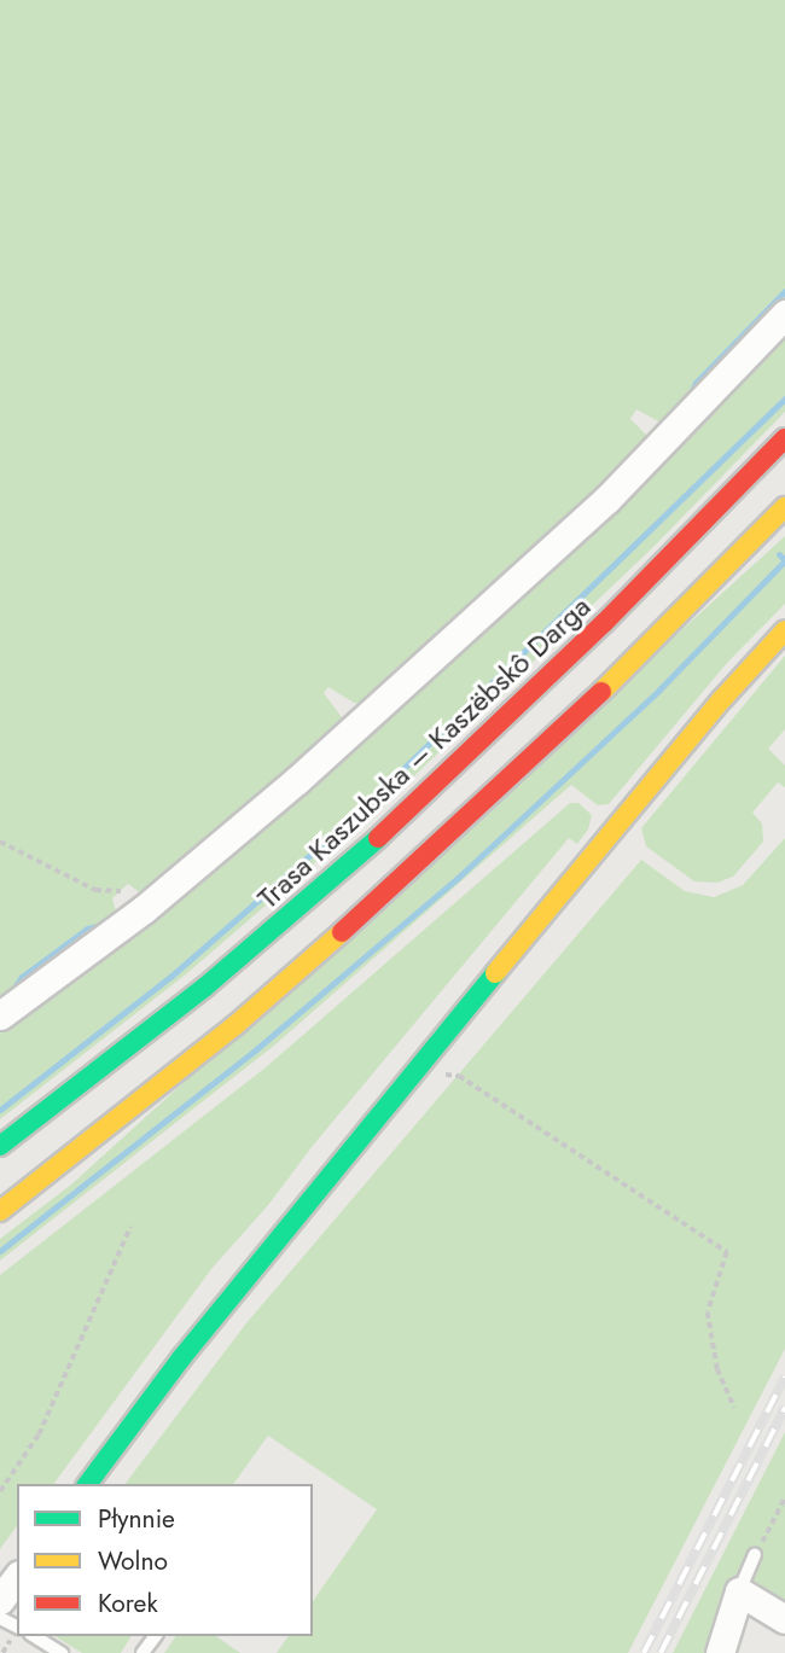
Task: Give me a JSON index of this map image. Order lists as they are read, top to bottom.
{
  "streets": {
    "main road": ["Trasa Kaszubska – Kaszëbskô Darga"]
  },
  "legend": ["Płynnie", "Wolno", "Korek"]
}
